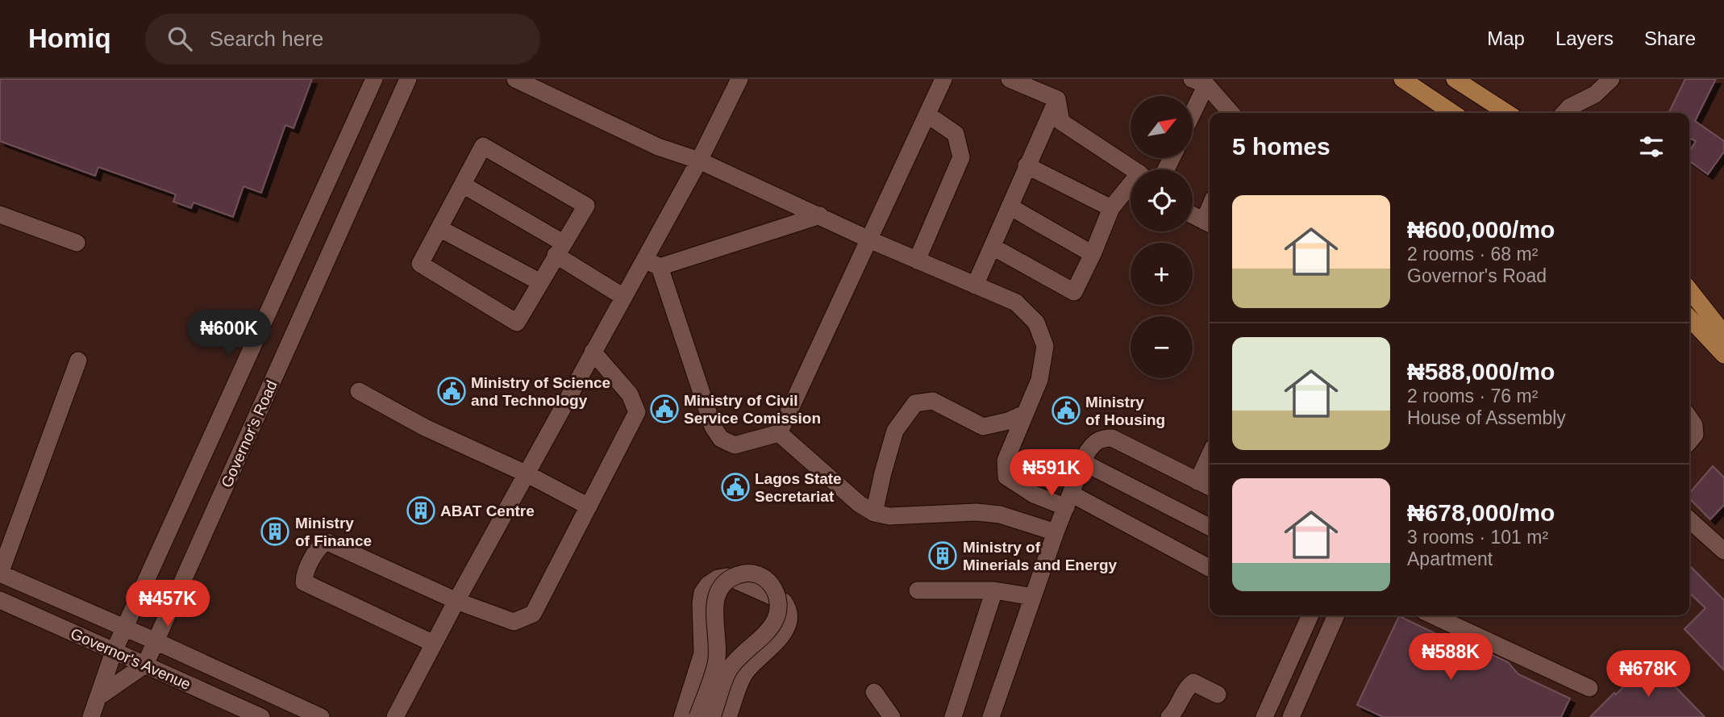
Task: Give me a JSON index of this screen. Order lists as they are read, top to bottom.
{
  "streets": {
    "street": ["Governor's Road", "Governor's Avenue"]
  },
  "crossings": [
    ["Governor's Road", "Governor's Avenue"]
  ],
  "places": {
    "public building": [
      "Ministry of Science and Technology",
      "Ministry of Civil Service Comission",
      "Ministry of Housing",
      "Lagos State Secretariat"
    ],
    "building": ["ABAT Centre", "Ministry of Finance", "Ministry of Minerials and Energy"]
  },
  "north": "top right",
  "page": {
    "header": "Homiq",
    "search": "Search here",
    "nav": ["Map", "Layers", "Share"],
    "map_buttons": ["+", "−"],
    "heading": "5 homes",
    "list": [
      {
        "name": "₦600,000/mo",
        "note": "2 rooms · 68 m² · Governor's Road"
      },
      {
        "name": "₦588,000/mo",
        "note": "2 rooms · 76 m² · House of Assembly"
      },
      {
        "name": "₦678,000/mo",
        "note": "3 rooms · 101 m² · Apartment"
      }
    ],
    "price": [
      "₦600K",
      "₦591K",
      "₦457K",
      "₦588K",
      "₦678K"
    ]
  }
}
